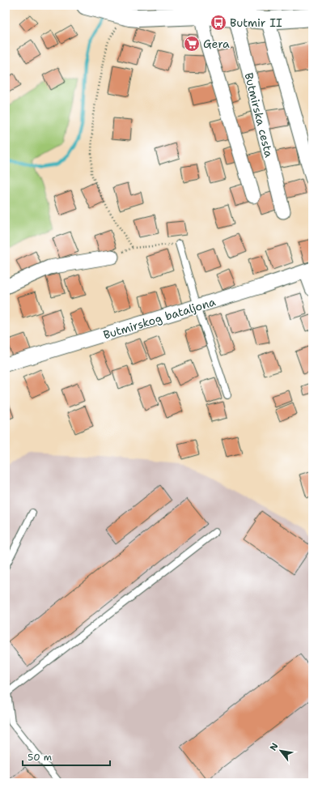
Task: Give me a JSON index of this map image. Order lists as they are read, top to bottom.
{
  "streets": {
    "street": ["Butmirska cesta", "Butmirskog bataljona"]
  },
  "places": {
    "bus stop": ["Butmir II"],
    "supermarket": ["Gera"]
  },
  "scale_bar": "50 m",
  "north": "top left"
}
